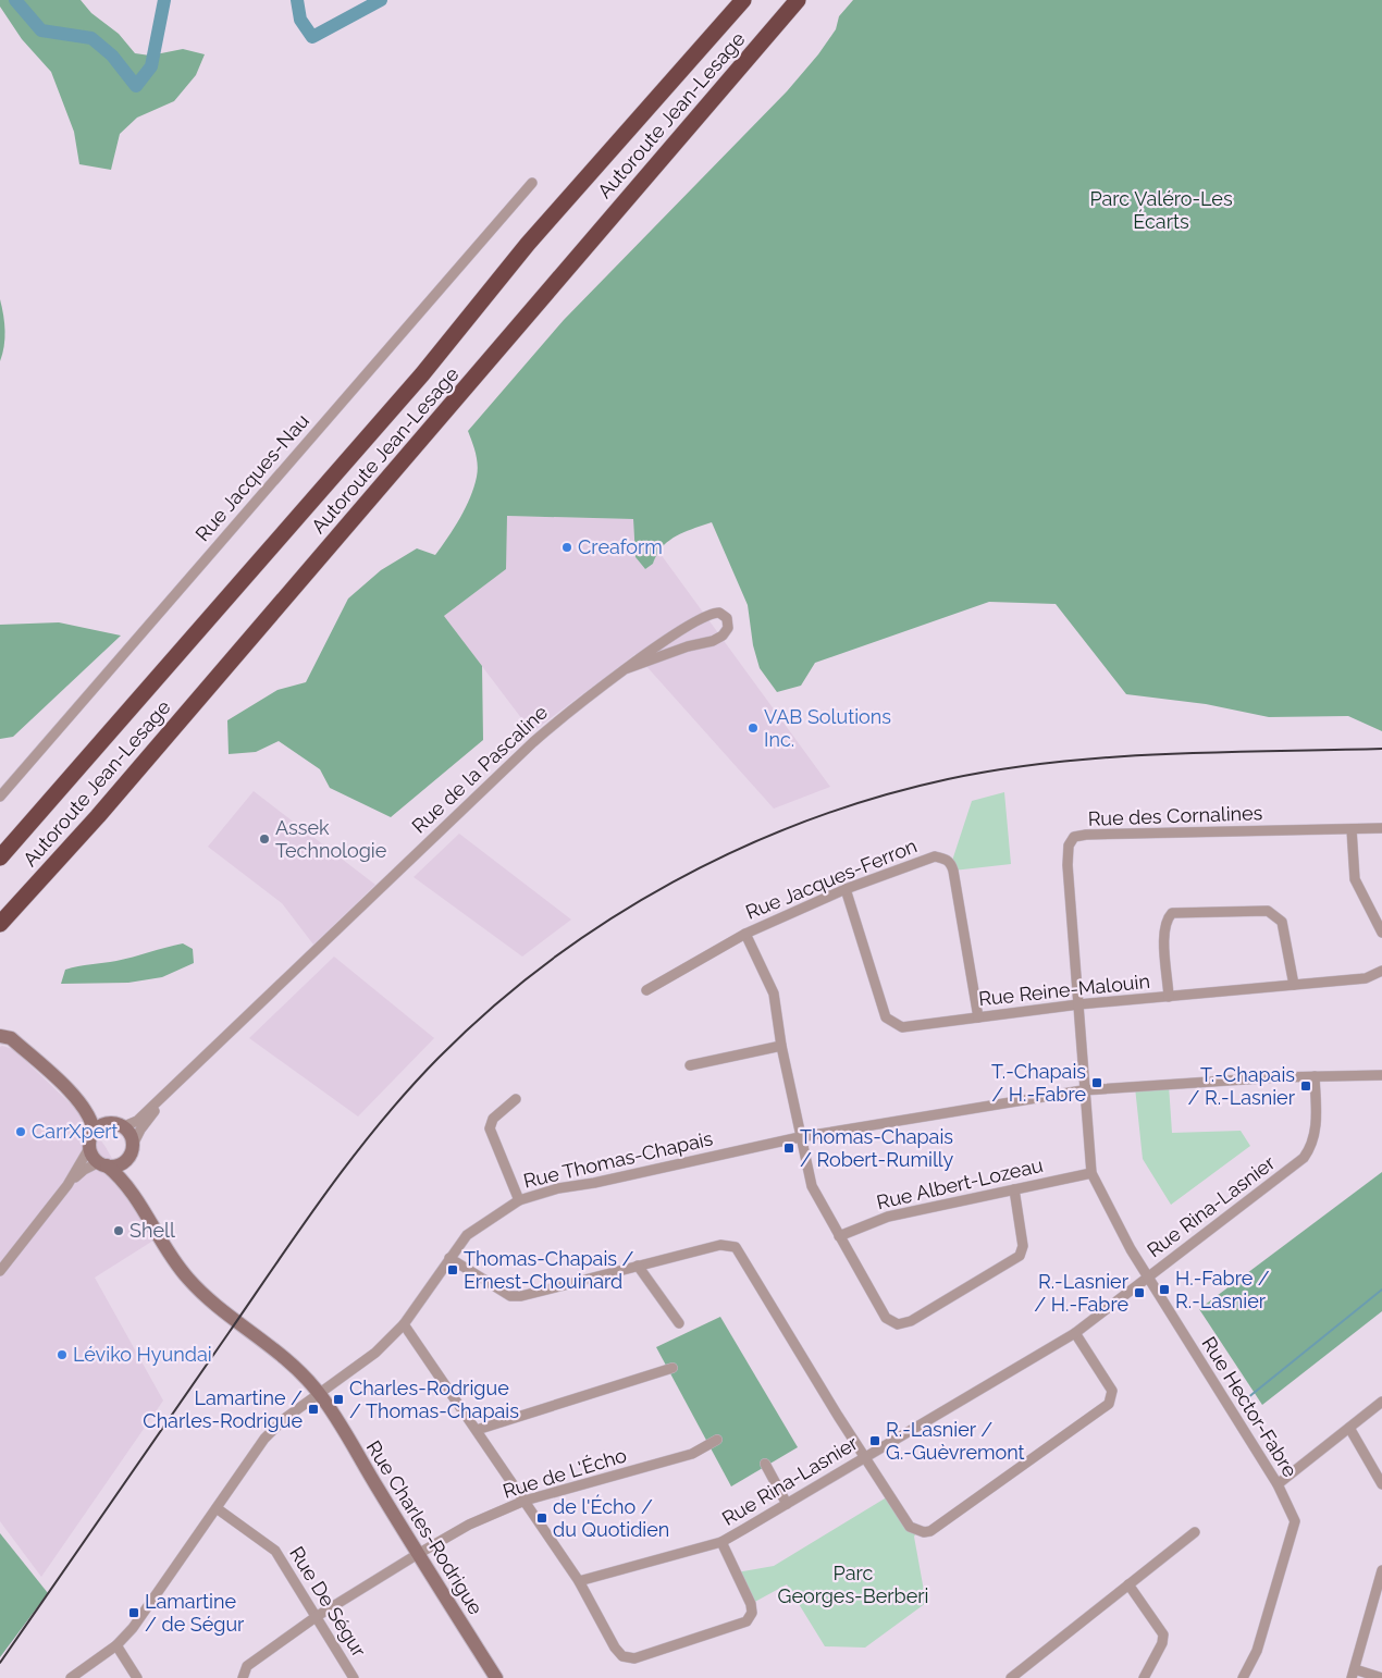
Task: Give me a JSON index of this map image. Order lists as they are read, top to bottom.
{
  "streets": {
    "highway": ["Autoroute Jean-Lesage"],
    "street": [
      "Rue Jacques-Nau",
      "Rue de la Pascaline",
      "Rue des Cornalines",
      "Rue Jacques-Ferron",
      "Rue Reine-Malouin",
      "Rue Thomas-Chapais",
      "Rue Albert-Lozeau",
      "Rue Rina-Lasnier",
      "Rue Hector-Fabre",
      "Rue de L'Écho",
      "Rue Charles-Rodrigue",
      "Rue De Ségur"
    ]
  },
  "crossings": [
    ["Rue de la Pascaline", "Rue Charles-Rodrigue"],
    ["Rue des Cornalines", "Rue Reine-Malouin"],
    ["Rue des Cornalines", "Rue Hector-Fabre"],
    ["Rue Jacques-Ferron", "Rue Reine-Malouin"],
    ["Rue Reine-Malouin", "Rue Hector-Fabre"],
    ["Rue Thomas-Chapais", "Rue Rina-Lasnier"],
    ["Rue Thomas-Chapais", "Rue Hector-Fabre"],
    ["Rue Thomas-Chapais", "Rue Charles-Rodrigue"],
    ["Rue Thomas-Chapais", "Rue De Ségur"],
    ["Rue Albert-Lozeau", "Rue Hector-Fabre"],
    ["Rue Rina-Lasnier", "Rue Hector-Fabre"],
    ["Rue de L'Écho", "Rue Charles-Rodrigue"],
    ["Rue de L'Écho", "Rue De Ségur"]
  ],
  "parks": ["Parc Valéro-Les Écarts", "Parc Georges-Berberi"],
  "places": {
    "other": [
      "Creaform",
      "VAB Solutions Inc.",
      "Assek Technologie",
      "CarrXpert",
      "Shell",
      "Léviko Hyundai"
    ],
    "transit": [
      "T.-Chapais / H.-Fabre",
      "T.-Chapais / R.-Lasnier",
      "Thomas-Chapais / Robert-Rumilly",
      "Thomas-Chapais / Ernest-Chouinard",
      "H.-Fabre / R.-Lasnier",
      "R.-Lasnier / H.-Fabre",
      "Charles-Rodrigue / Thomas-Chapais",
      "Lamartine / Charles-Rodrigue",
      "R.-Lasnier / G.-Guèvremont",
      "de l'Écho / du Quotidien",
      "Lamartine / de Ségur"
    ]
  }
}
